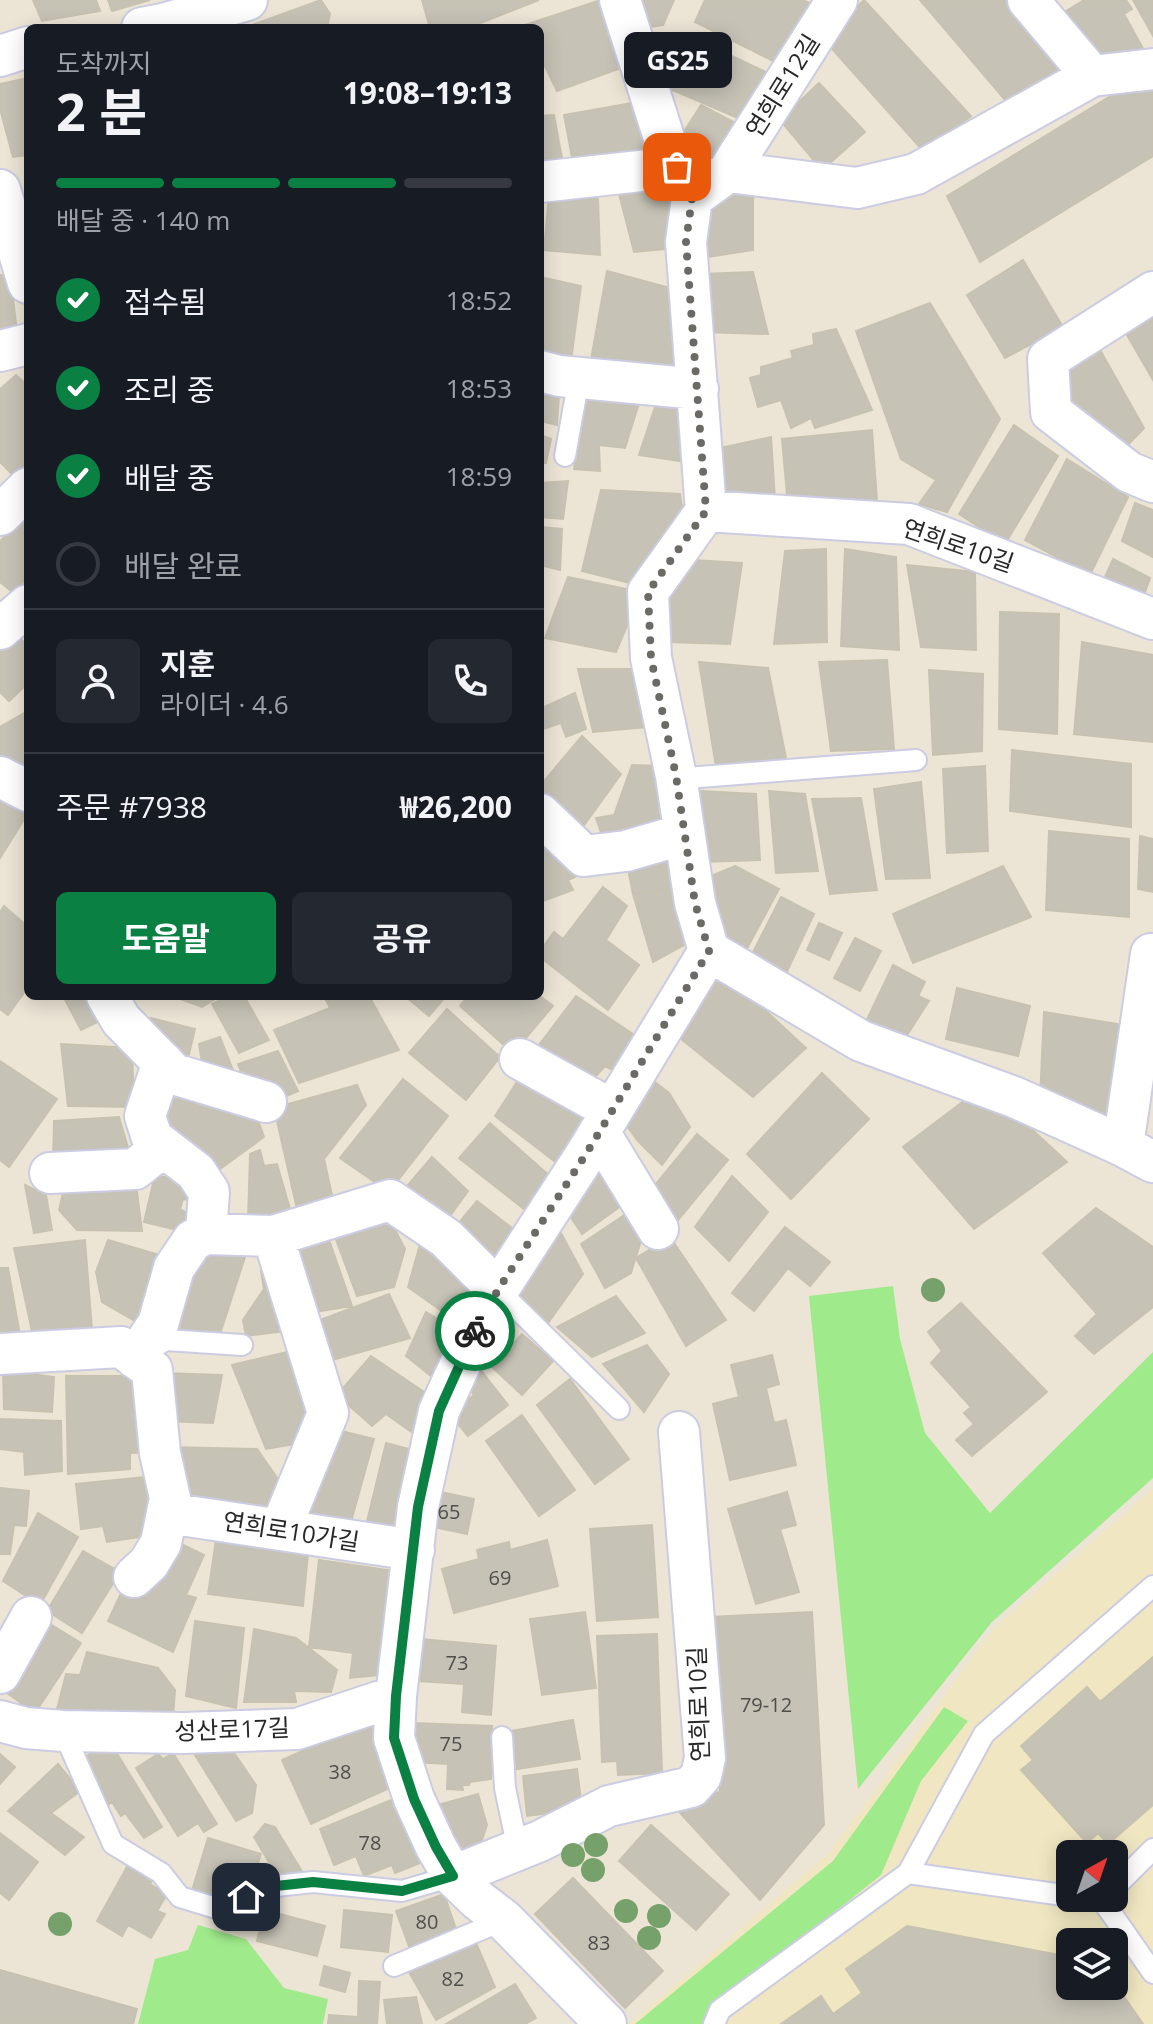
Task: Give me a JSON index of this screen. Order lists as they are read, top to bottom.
{
  "streets": {
    "street": [
      "연희로12길",
      "연희로10길",
      "연희로10가길",
      "성산로17길"
    ]
  },
  "places": ["GS25"],
  "house_numbers": [
    "65",
    "69",
    "73",
    "79-12",
    "75",
    "38",
    "78",
    "80",
    "83",
    "82"
  ],
  "north": "top right",
  "page": {
    "heading": ["2 분", "도착까지", "19:08–19:13"],
    "panel": [
      "지훈",
      "라이더 · 4.6",
      "주문 #7938",
      "₩26,200"
    ],
    "bubble": "GS25",
    "bar": "배달 중 · 140 m",
    "list": [
      ["접수됨", "18:52"],
      ["조리 중", "18:53"],
      ["배달 중", "18:59"],
      "배달 완료"
    ],
    "buttons": ["도움말", "공유"]
  }
}
